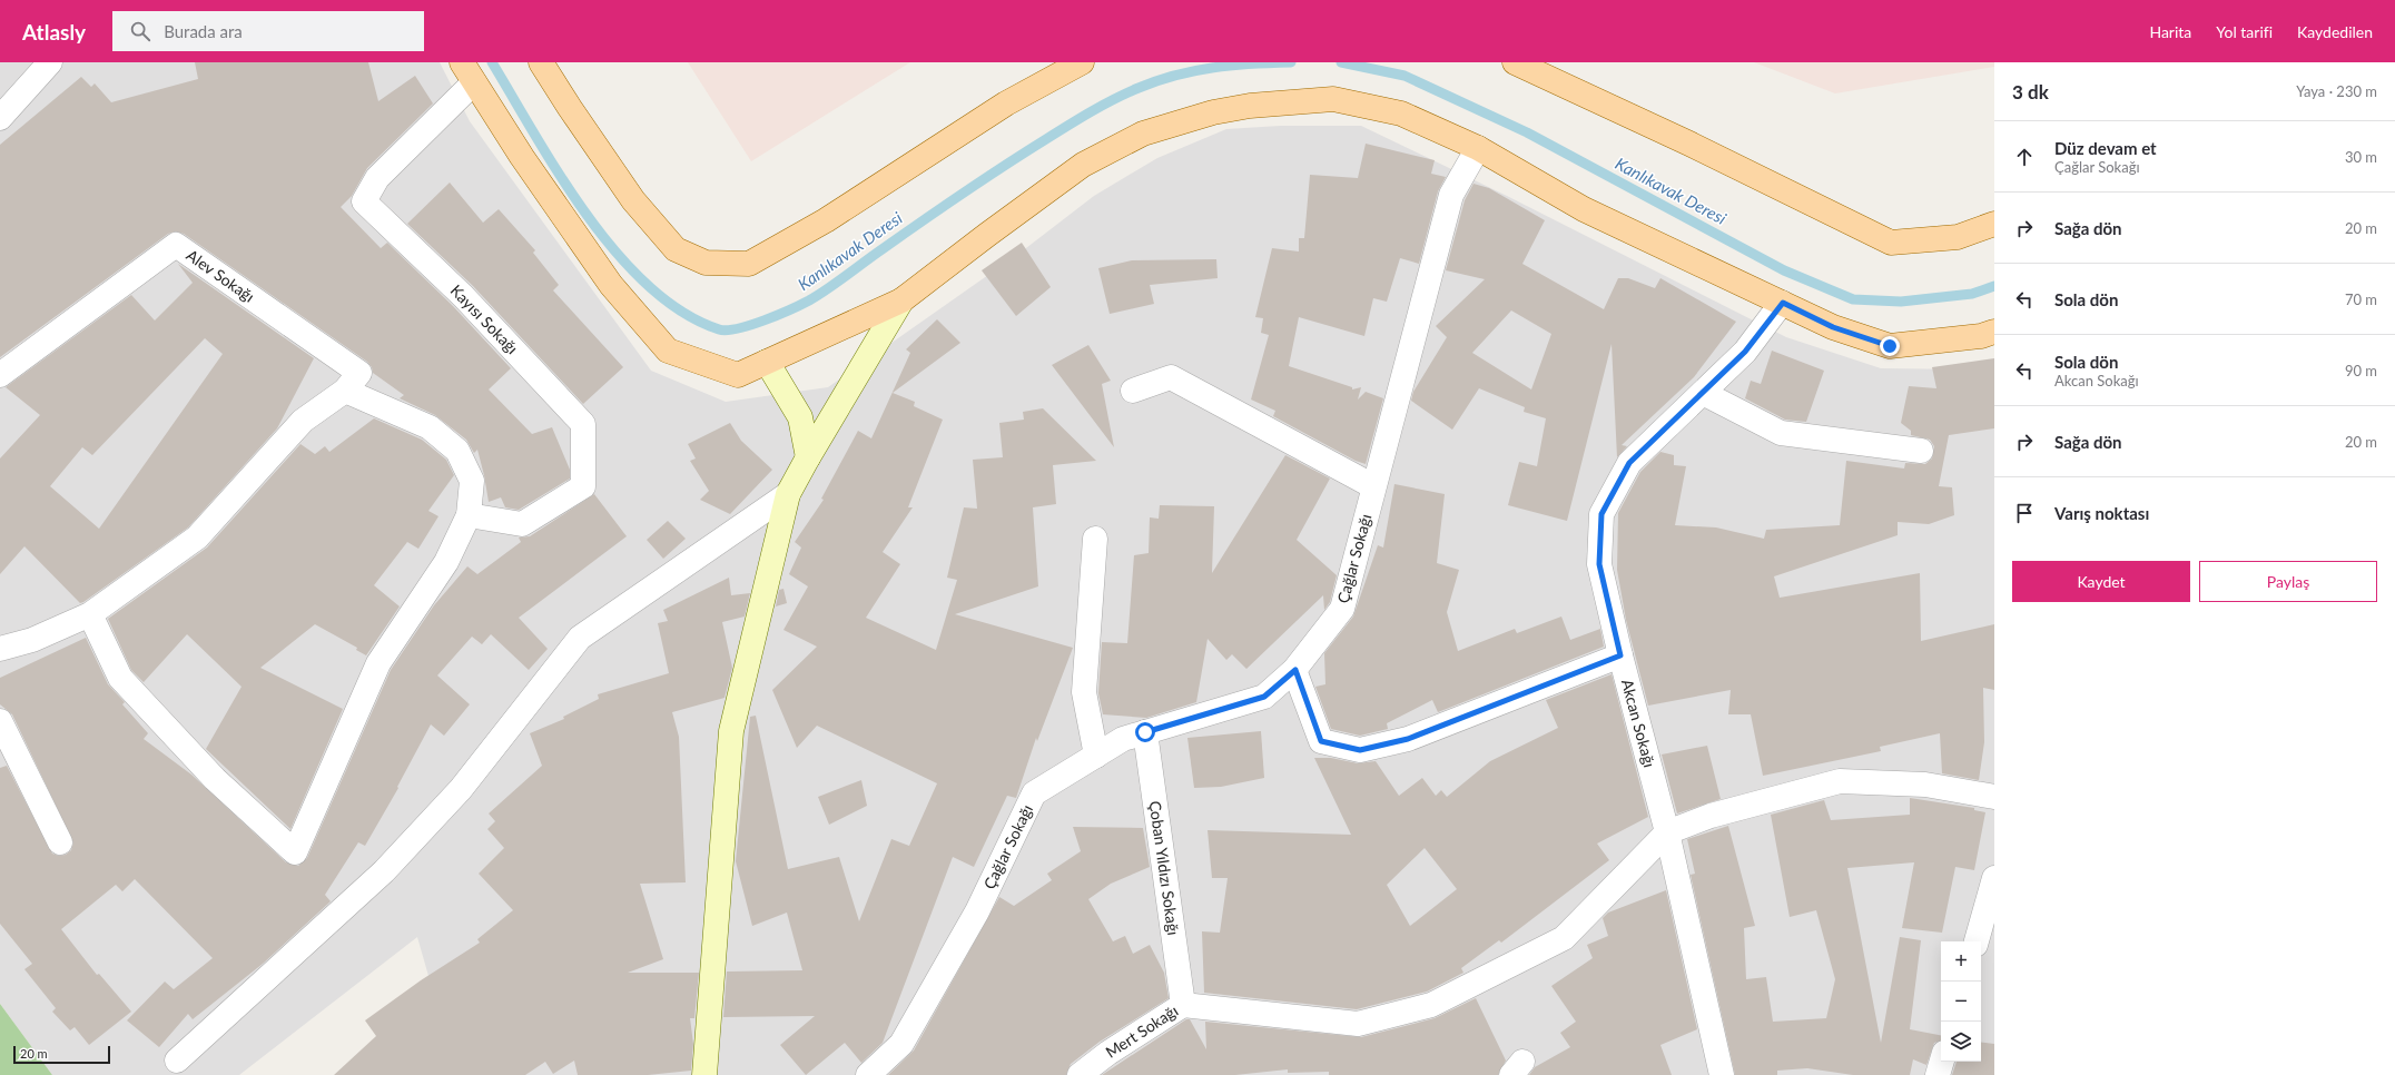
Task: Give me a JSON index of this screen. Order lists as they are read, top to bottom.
{
  "streets": {
    "street": [
      "Alev Sokağı",
      "Kayısı Sokağı",
      "Çağlar Sokağı",
      "Akcan Sokağı",
      "Çoban Yıldızı Sokağı",
      "Mert Sokağı"
    ]
  },
  "crossings": [
    ["Çağlar Sokağı", "Çoban Yıldızı Sokağı"],
    ["Çoban Yıldızı Sokağı", "Mert Sokağı"]
  ],
  "water": ["Kanlıkavak Deresi"],
  "scale_bar": "20 m",
  "page": {
    "header": "Atlasly",
    "search": "Burada ara",
    "nav": ["Harita", "Yol tarifi", "Kaydedilen"],
    "heading": ["3 dk", "Yaya · 230 m"],
    "list": [
      ["Düz devam et", "Çağlar Sokağı", "30 m"],
      ["Sağa dön", "20 m"],
      ["Sola dön", "70 m"],
      ["Sola dön", "Akcan Sokağı", "90 m"],
      ["Sağa dön", "20 m"],
      "Varış noktası"
    ],
    "buttons": ["Kaydet", "Paylaş"],
    "map_buttons": ["+", "−"],
    "scale": "20 m"
  }
}
